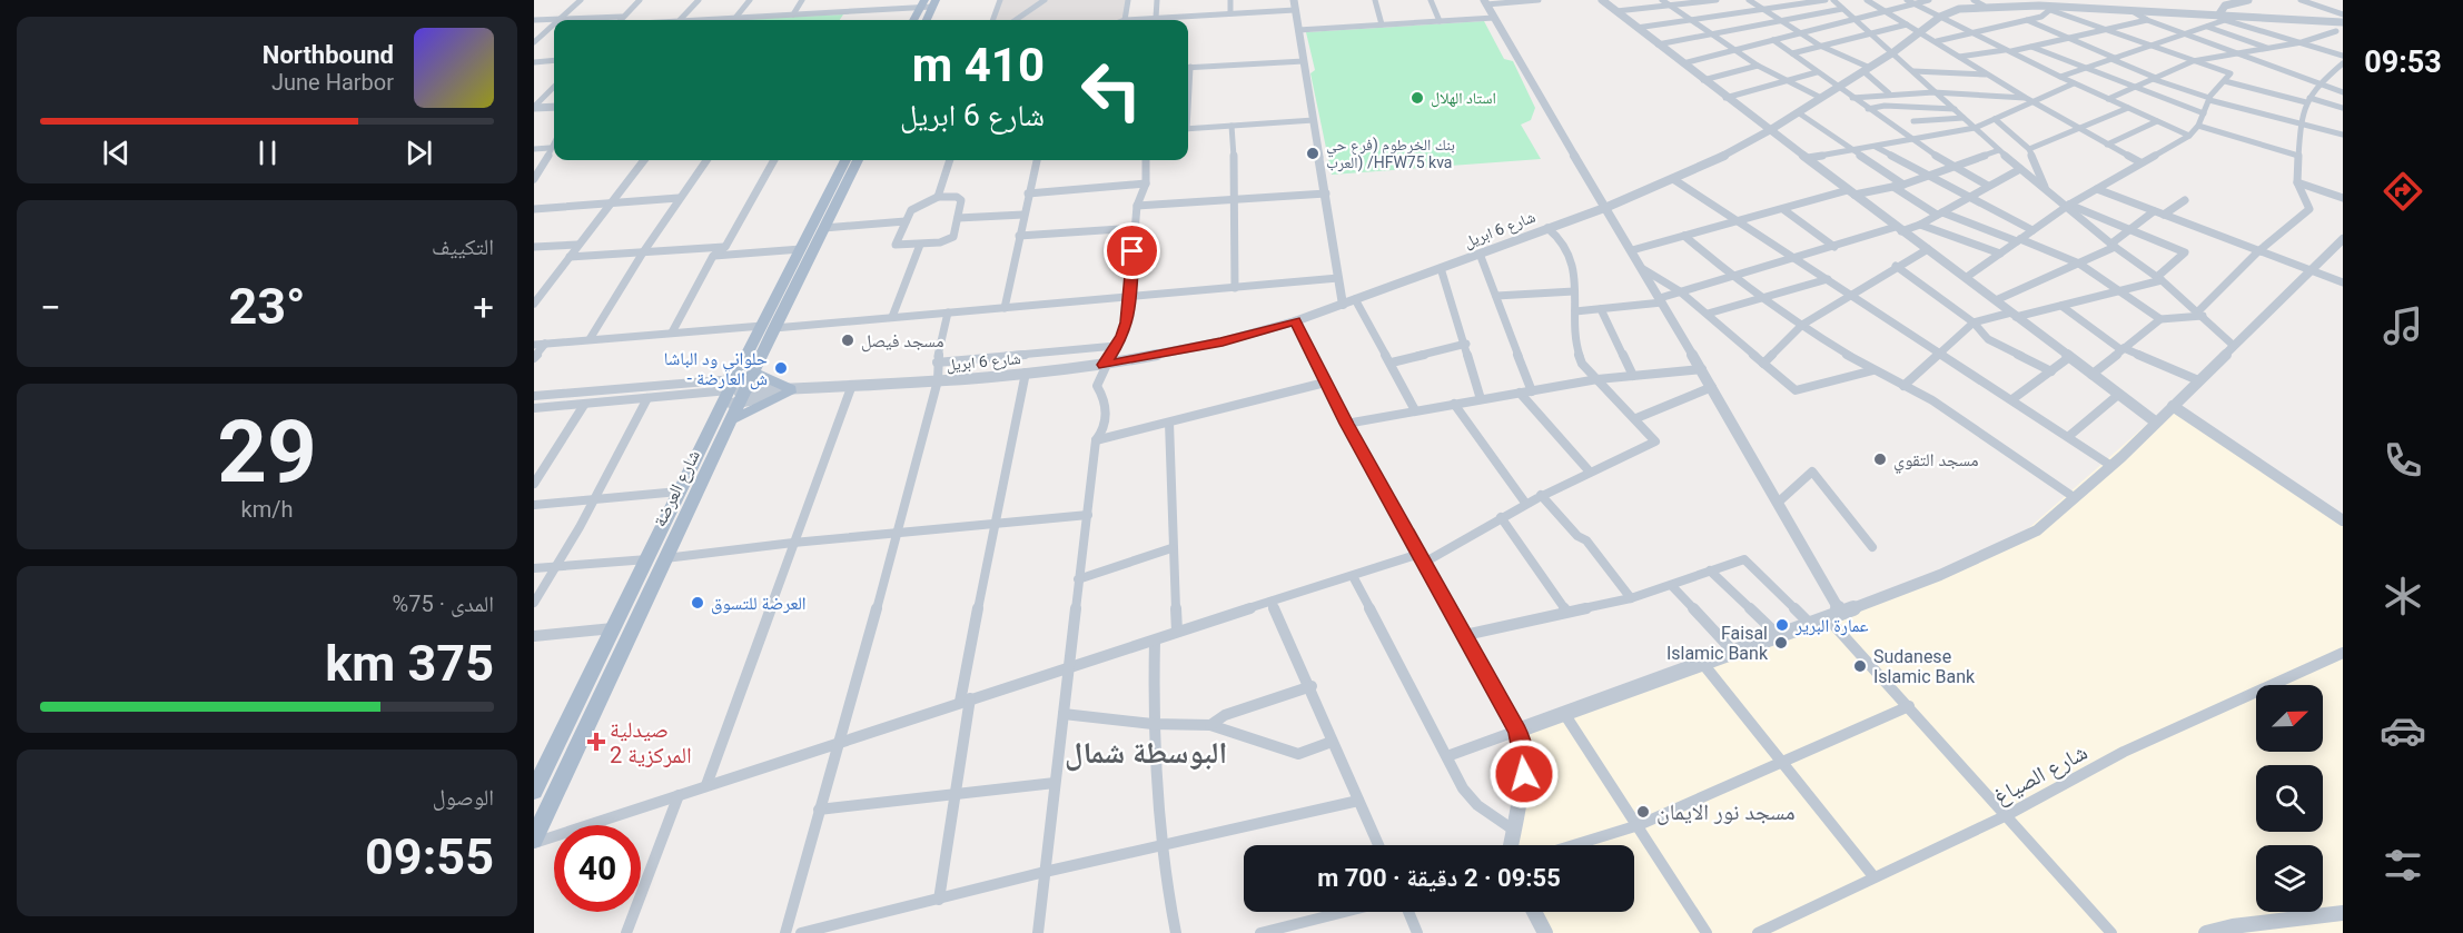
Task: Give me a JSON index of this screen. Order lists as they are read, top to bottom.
{
  "streets": {
    "main road": ["شارع العرضة"],
    "street": ["شارع 6 ابريل", "شارع الصياغ"]
  },
  "crossings": [
    ["شارع 6 ابريل", "شارع العرضة"]
  ],
  "districts": ["البوسطة شمال"],
  "places": {
    "other": [
      "استاد الهلال",
      "بنك الخرطوم (فرع حي العرب) /HFW75 kva",
      "مسجد فيصل",
      "حلواني ود الباشا - ش العارضة",
      "مسجد التقوي",
      "العرضة للتسوق",
      "عمارة البرير",
      "Faisal Islamic Bank",
      "Sudanese Islamic Bank",
      "مسجد نور الايمان"
    ],
    "health": ["صيدلية المركزية 2"]
  },
  "north": "top right",
  "page": {
    "tabs": "09:53",
    "turn": ["410 m", "شارع 6 ابريل"],
    "song": ["Northbound", "June Harbor"],
    "tile": [
      "التكييف",
      ["29", "km/h"],
      ["المدى · 75%", "375 km"],
      ["الوصول", "09:55"]
    ],
    "heat": ["−", "23°", "+"],
    "limit": "40",
    "trip": "09:55 · 2 دقيقة · 700 m"
  }
}
